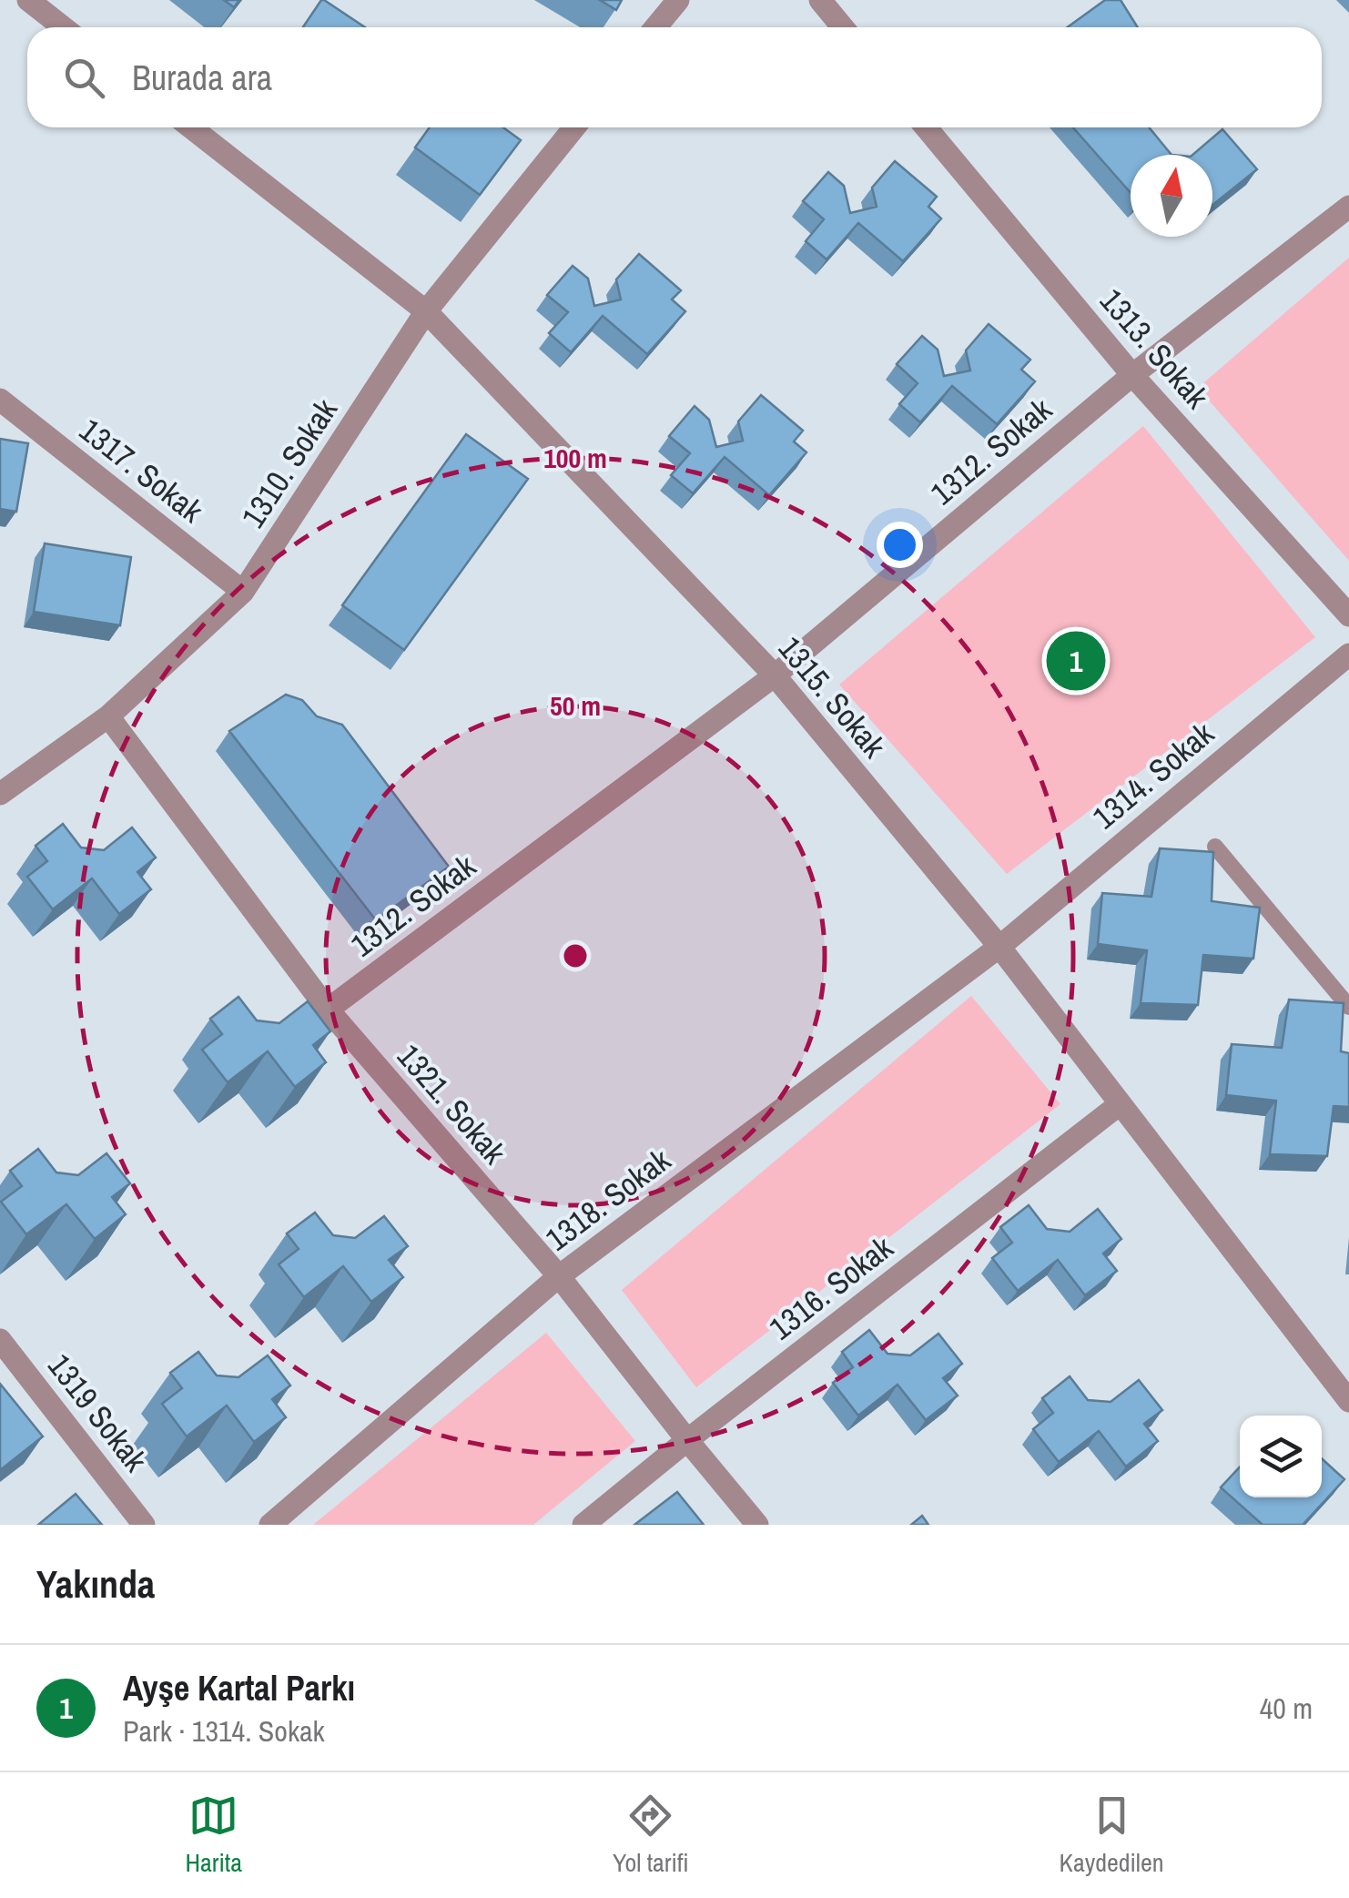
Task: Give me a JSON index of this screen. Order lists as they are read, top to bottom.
{
  "streets": {
    "street": [
      "1313. Sokak",
      "1312. Sokak",
      "1310. Sokak",
      "1317. Sokak",
      "1315. Sokak",
      "1314. Sokak",
      "1321. Sokak",
      "1318. Sokak",
      "1316. Sokak",
      "1319 Sokak"
    ]
  },
  "crossings": [
    ["1313. Sokak", "1312. Sokak"],
    ["1312. Sokak", "1315. Sokak"],
    ["1312. Sokak", "1321. Sokak"],
    ["1310. Sokak", "1317. Sokak"],
    ["1310. Sokak", "1315. Sokak"],
    ["1310. Sokak", "1321. Sokak"],
    ["1315. Sokak", "1314. Sokak"],
    ["1315. Sokak", "1318. Sokak"],
    ["1315. Sokak", "1316. Sokak"],
    ["1314. Sokak", "1318. Sokak"],
    ["1321. Sokak", "1318. Sokak"],
    ["1321. Sokak", "1316. Sokak"]
  ],
  "north": "top",
  "page": {
    "search": "Burada ara",
    "pins": "1",
    "heading": "Yakında",
    "list": [
      {
        "mark": "1",
        "name": "Ayşe Kartal Parkı",
        "note": "Park · 1314. Sokak",
        "value": "40 m"
      }
    ],
    "nav": ["Harita", "Yol tarifi", "Kaydedilen"]
  },
  "rings": ["100 m", "50 m"]
}
